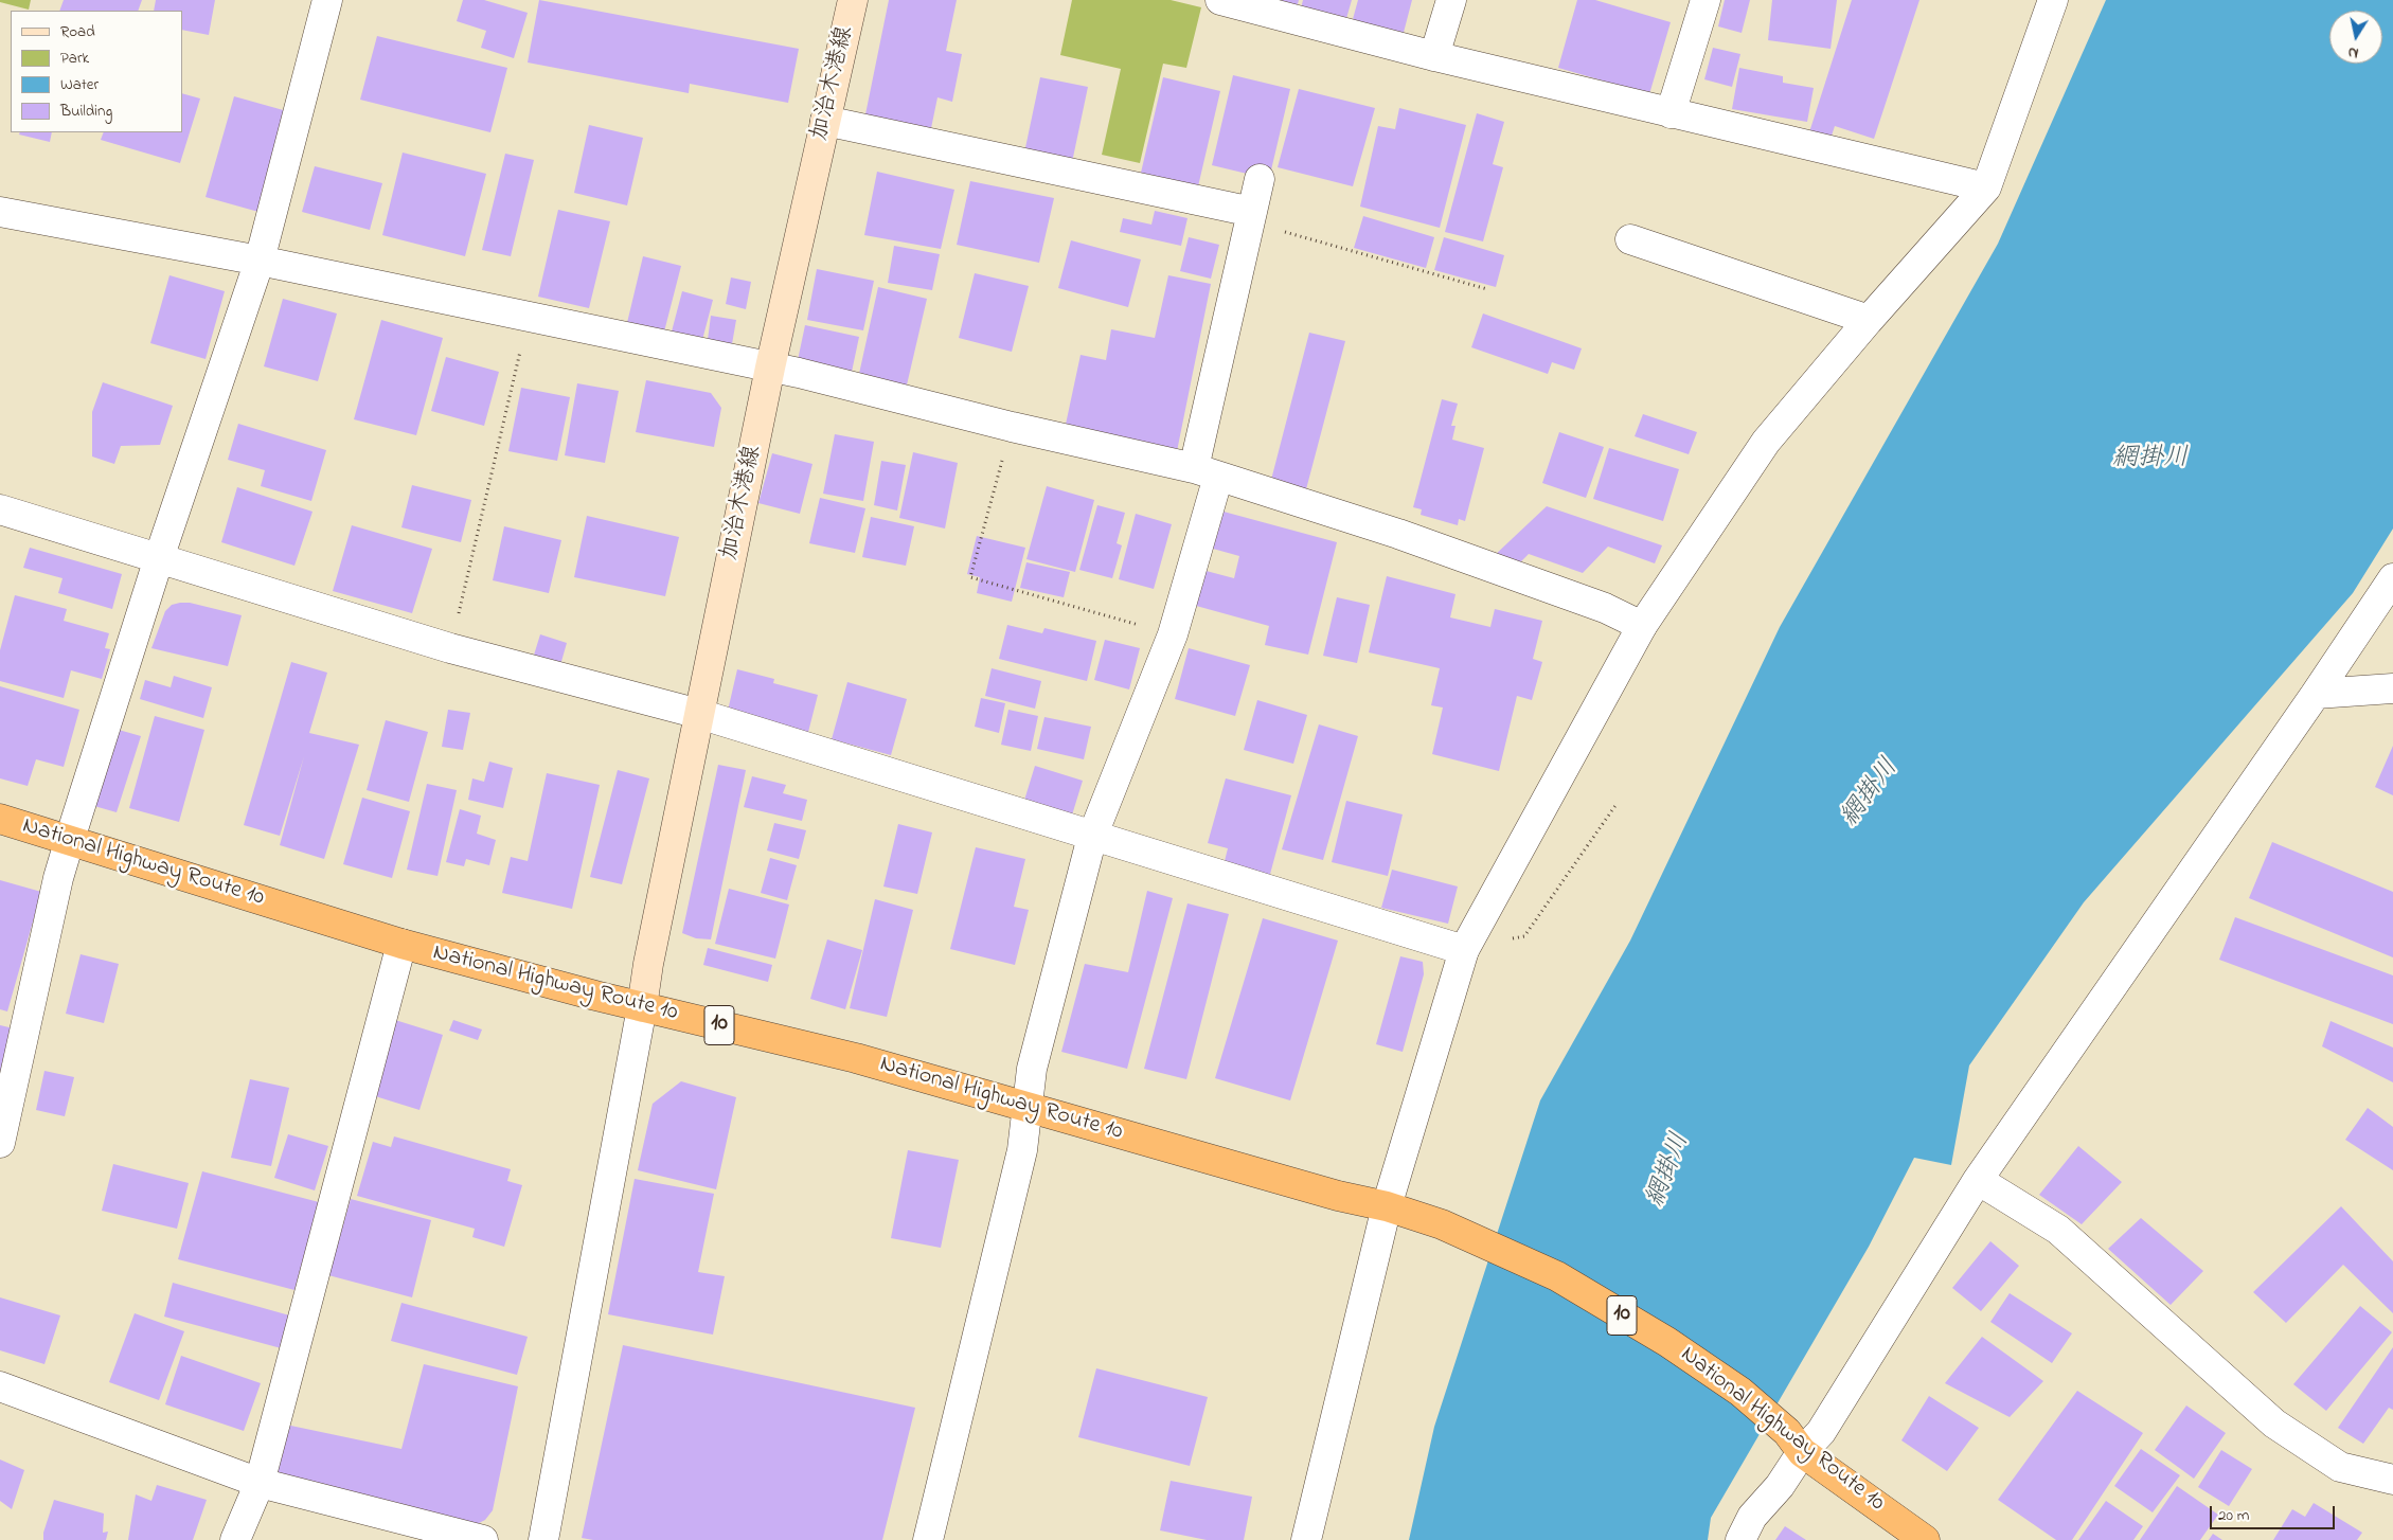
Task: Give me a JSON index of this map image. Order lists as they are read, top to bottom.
{
  "streets": {
    "highway": ["National Highway Route 10", "10"],
    "main road": ["加治木港線"]
  },
  "crossings": [
    ["加治木港線", "National Highway Route 10"]
  ],
  "water": ["網掛川"],
  "legend": [
    "Road",
    "Park",
    "Water",
    "Building"
  ],
  "scale_bar": "20 m",
  "north": "bottom"
}
